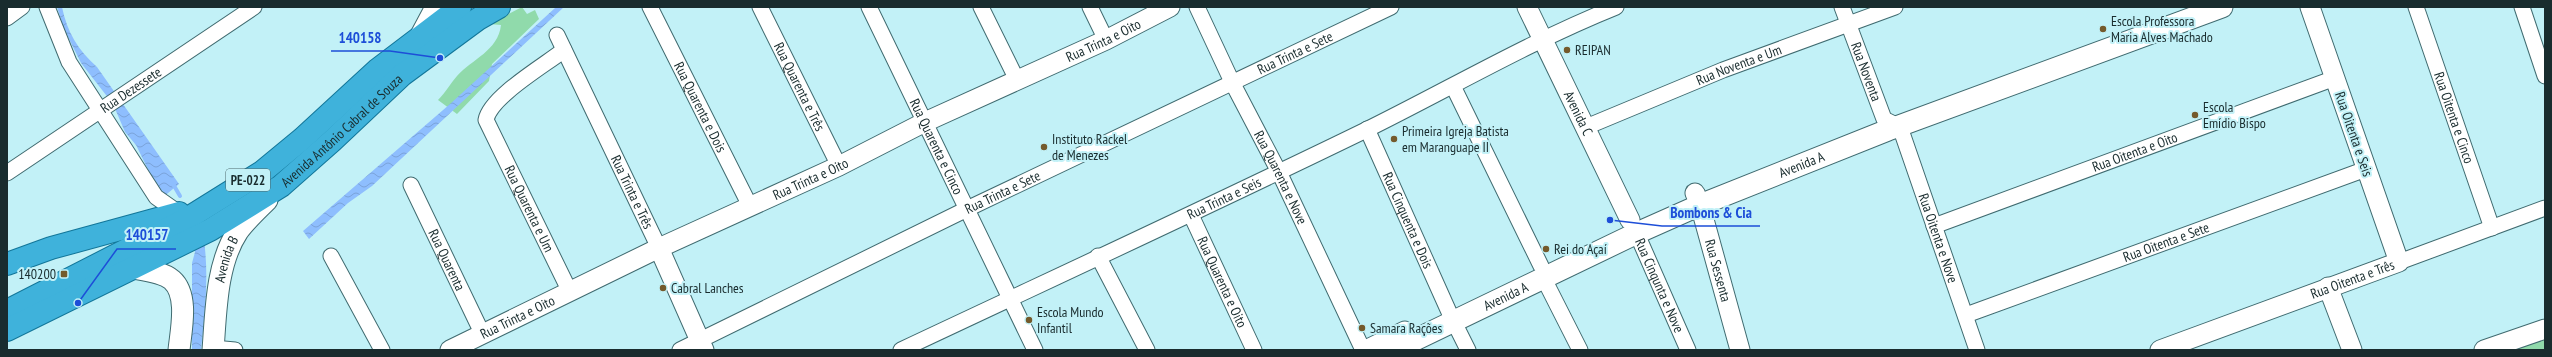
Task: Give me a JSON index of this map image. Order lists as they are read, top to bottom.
{
  "streets": {
    "highway": ["Avenida Antônio Cabral de Souza", "PE-022"],
    "main road": ["Avenida A", "Avenida B"],
    "street": [
      "Rua Trinta e Oito",
      "Rua Trinta e Sete",
      "Rua Noventa e Um",
      "Rua Noventa",
      "Rua Quarenta e Três",
      "Rua Dezessete",
      "Rua Quarenta e Dois",
      "Avenida C",
      "Rua Oitenta e Cinco",
      "Rua Oitenta e Seis",
      "Rua Quarenta e Cinco",
      "Rua Oitenta e Oito",
      "Rua Quarenta e Nove",
      "Rua Trinta e Três",
      "Rua Trinta e Seis",
      "Rua Quarenta e Um",
      "Rua Cinquenta e Dois",
      "Rua Oitenta e Nove",
      "Rua Oitenta e Sete",
      "Rua Quarenta",
      "Rua Sessenta",
      "Rua Oitenta e Três",
      "Rua Quarenta e Oito",
      "Rua Cinqunta e Nove"
    ]
  },
  "crossings": [
    ["Rua Trinta e Oito", "Rua Quarenta e Três"],
    ["Rua Trinta e Oito", "Rua Quarenta e Dois"],
    ["Rua Trinta e Oito", "Rua Quarenta e Cinco"],
    ["Rua Trinta e Oito", "Rua Trinta e Três"],
    ["Rua Trinta e Oito", "Rua Quarenta e Um"],
    ["Rua Trinta e Oito", "Rua Quarenta"],
    ["Rua Trinta e Sete", "Rua Quarenta e Cinco"],
    ["Rua Trinta e Sete", "Rua Quarenta e Nove"],
    ["Rua Trinta e Sete", "Rua Trinta e Três"],
    ["Rua Noventa e Um", "Rua Noventa"],
    ["Rua Noventa e Um", "Avenida C"],
    ["Rua Noventa", "Avenida A"],
    ["Rua Noventa", "Rua Oitenta e Nove"],
    ["Avenida C", "Avenida A"],
    ["Avenida C", "Rua Trinta e Seis"],
    ["Avenida C", "Rua Cinqunta e Nove"],
    ["Rua Oitenta e Cinco", "Rua Oitenta e Três"],
    ["Avenida Antônio Cabral de Souza", "Avenida B"],
    ["Rua Oitenta e Seis", "Rua Oitenta e Oito"],
    ["Rua Oitenta e Seis", "Rua Oitenta e Sete"],
    ["Rua Oitenta e Seis", "Rua Oitenta e Três"],
    ["Rua Quarenta e Cinco", "Rua Trinta e Seis"],
    ["Rua Oitenta e Oito", "Rua Oitenta e Nove"],
    ["Avenida A", "Rua Cinquenta e Dois"],
    ["Avenida A", "Rua Oitenta e Nove"],
    ["Avenida A", "Rua Sessenta"],
    ["Avenida A", "Rua Cinqunta e Nove"],
    ["Rua Quarenta e Nove", "Rua Trinta e Seis"],
    ["Rua Trinta e Três", "Rua Quarenta e Um"],
    ["Rua Trinta e Seis", "Rua Cinquenta e Dois"],
    ["Rua Trinta e Seis", "Rua Quarenta e Oito"],
    ["Rua Oitenta e Nove", "Rua Oitenta e Sete"]
  ],
  "places": {
    "other": [
      "Escola Professora Maria Alves Machado",
      "REIPAN",
      "140158",
      "Escola Emídio Bispo",
      "Primeira Igreja Batista em Maranguape II",
      "Instituto Rackel de Menezes",
      "Bombons & Cia",
      "Rei do Açaí",
      "Cabral Lanches",
      "140157",
      "Escola Mundo Infantil",
      "Samara Rações"
    ],
    "transit": ["140200"]
  }
}
